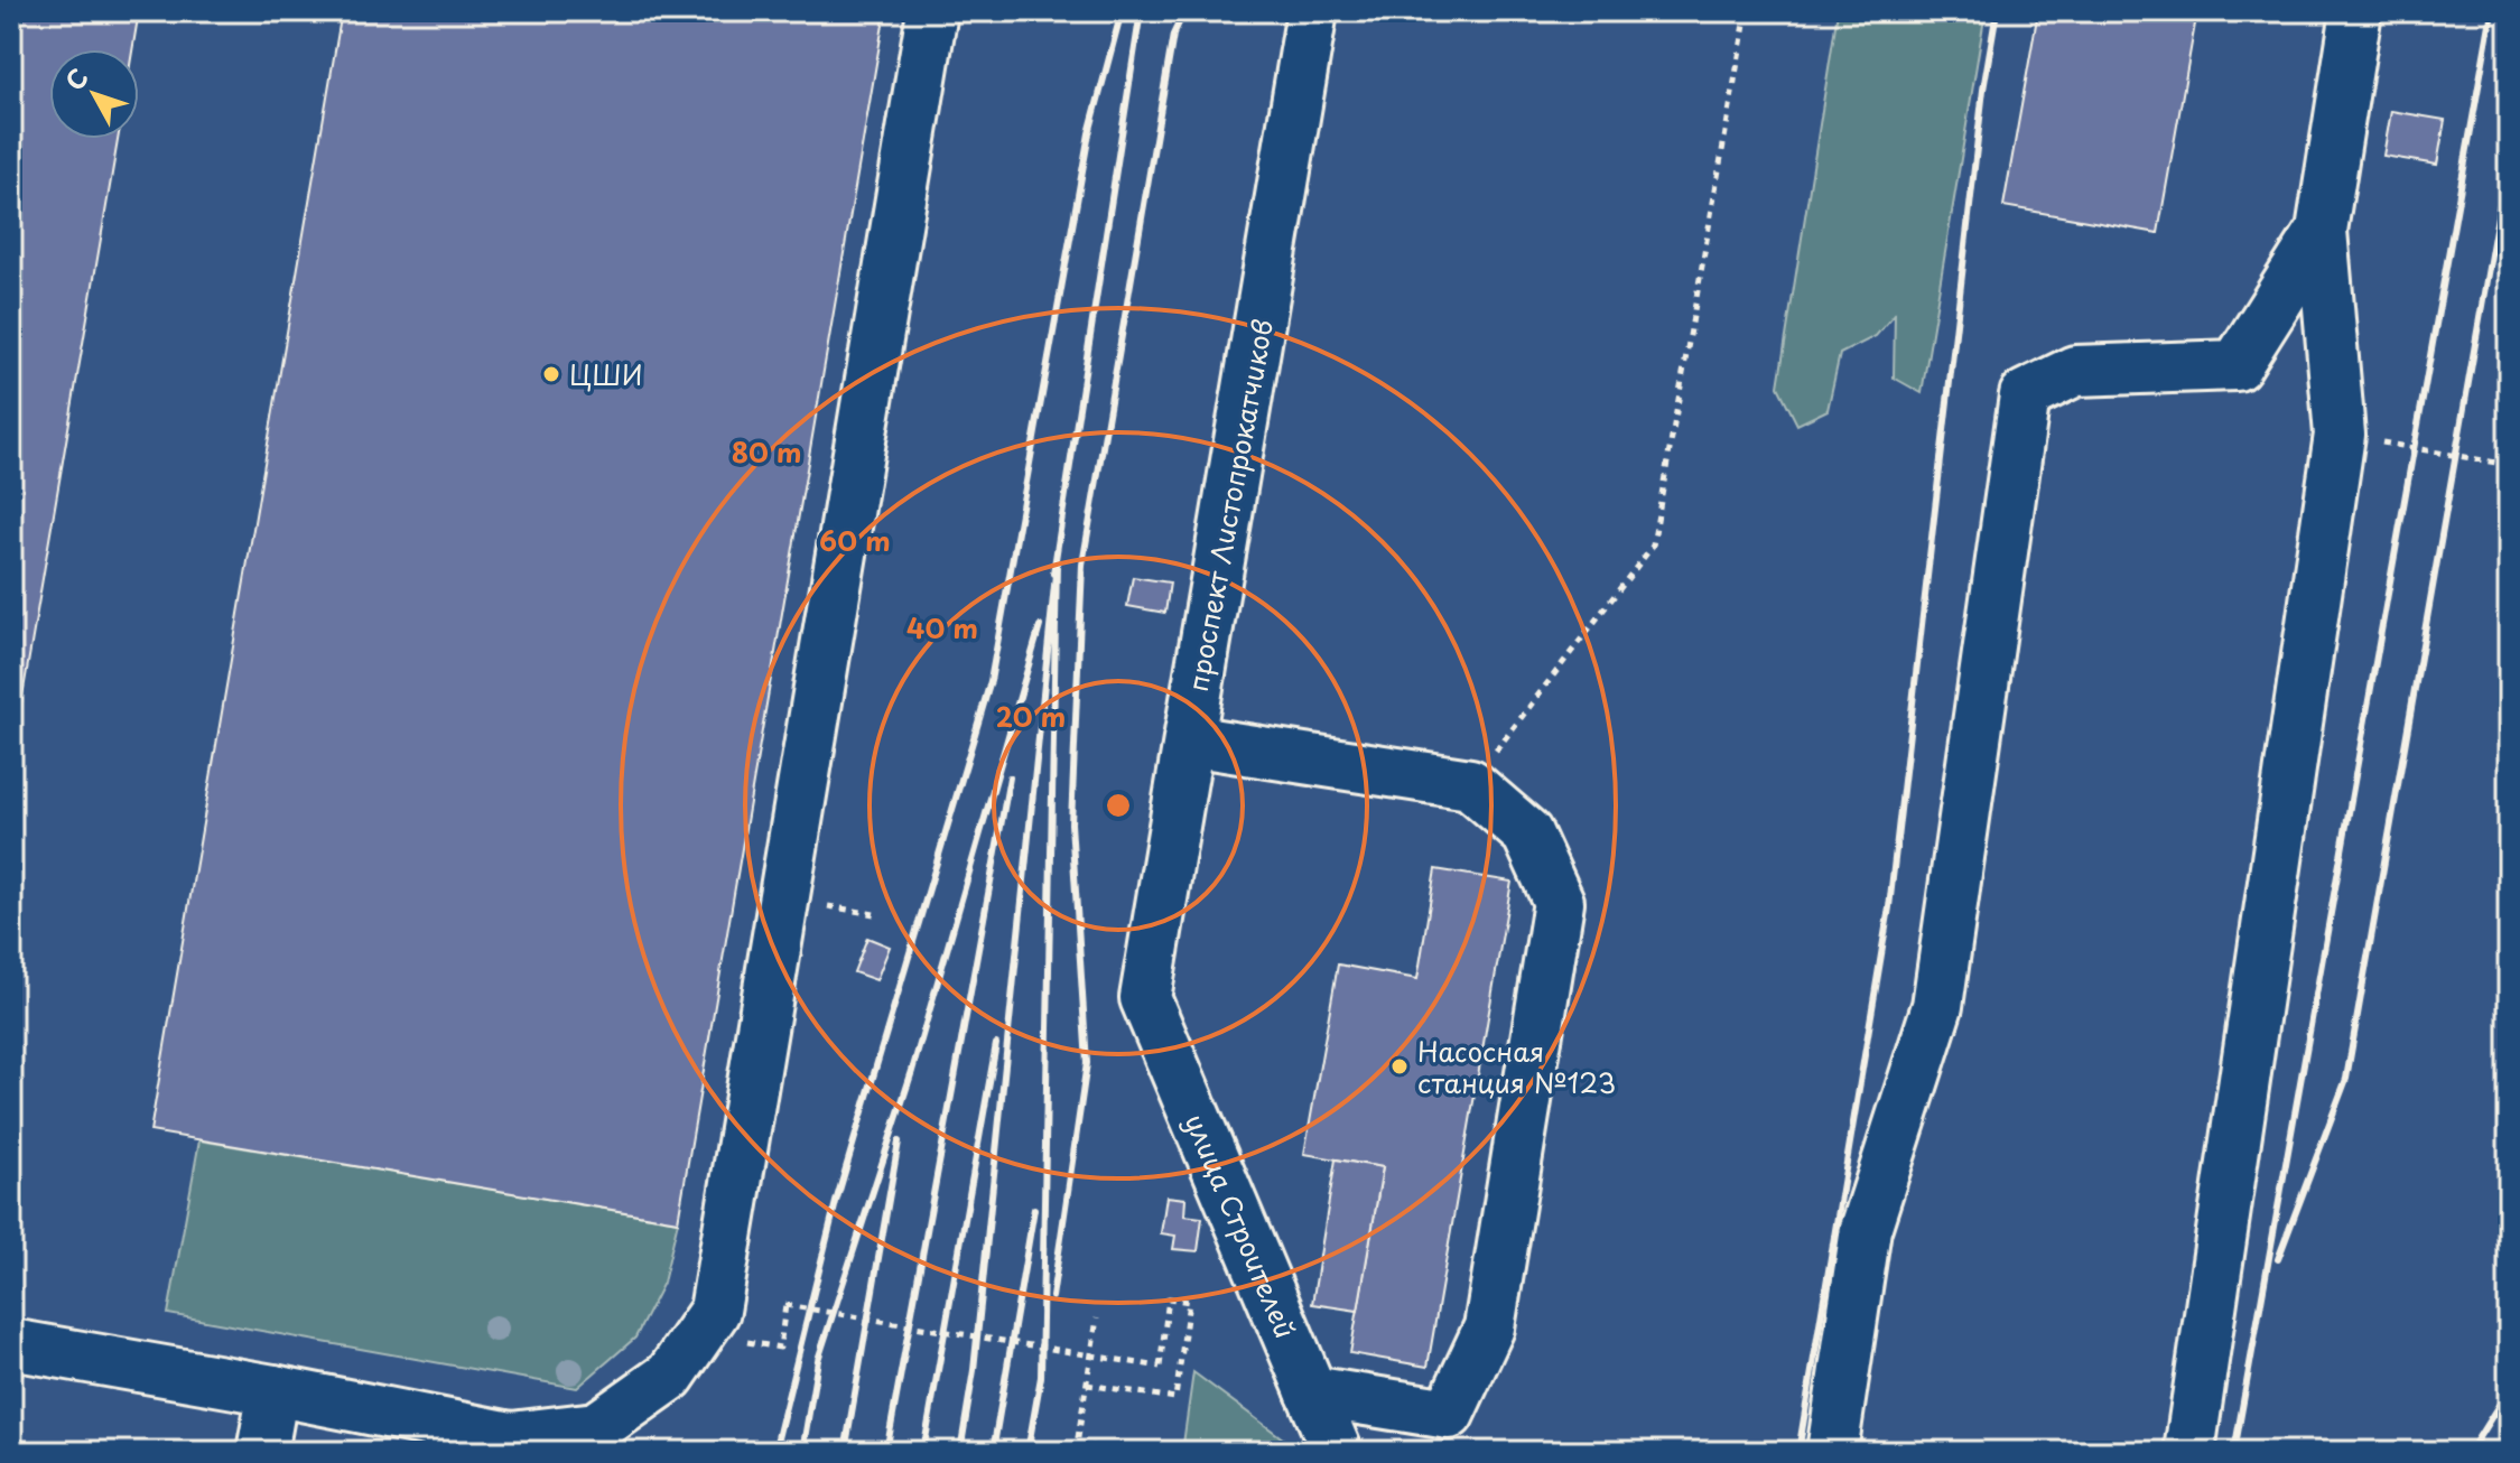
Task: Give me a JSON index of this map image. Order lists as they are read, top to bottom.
{
  "streets": {
    "street": ["проспект Листопрокатчиков", "улица Строителей"]
  },
  "crossings": [
    ["проспект Листопрокатчиков", "улица Строителей"]
  ],
  "places": ["ЦШИ", "Насосная станция №123"],
  "north": "top left",
  "rings": [
    "80 m",
    "60 m",
    "40 m",
    "20 m"
  ]
}
